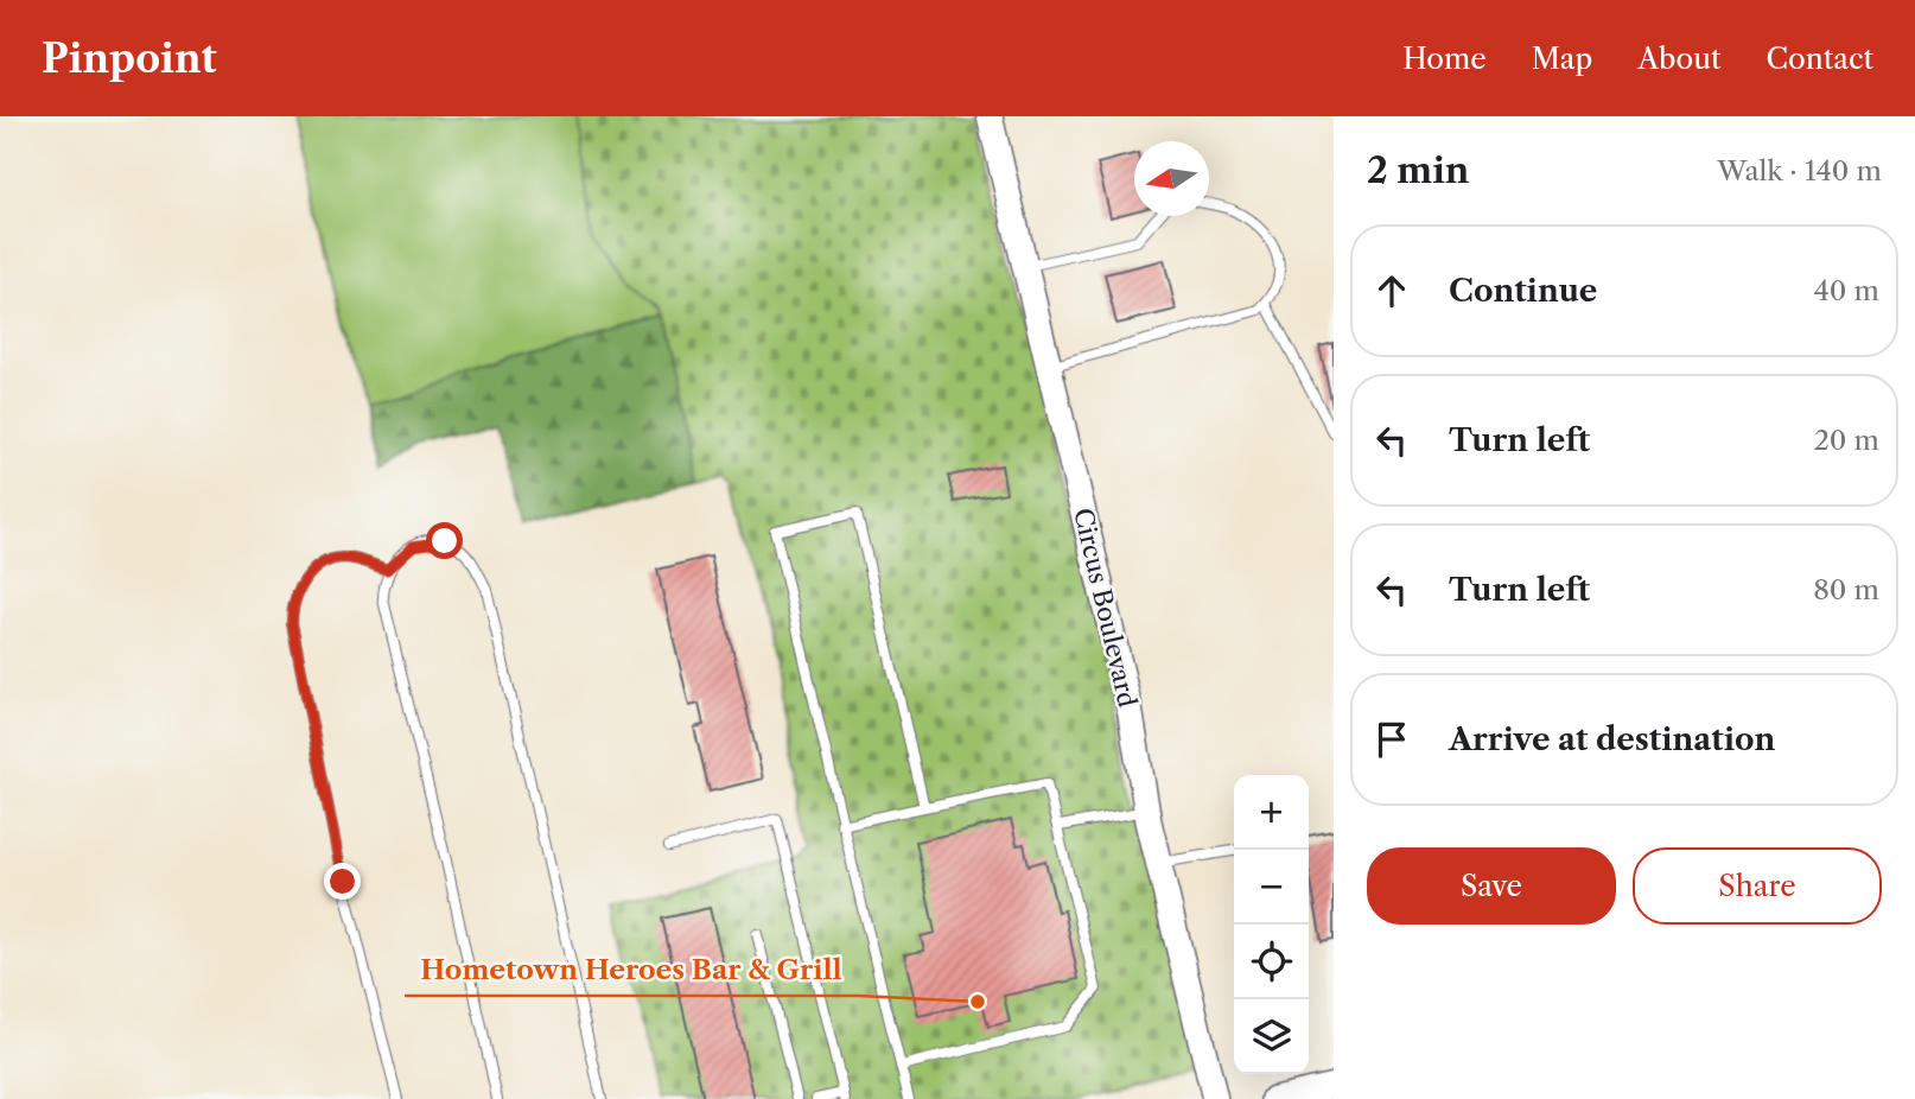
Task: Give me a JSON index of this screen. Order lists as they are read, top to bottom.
{
  "streets": {
    "street": ["Circus Boulevard"]
  },
  "places": ["Hometown Heroes Bar & Grill"],
  "north": "left",
  "page": {
    "header": "Pinpoint",
    "nav": [
      "Home",
      "Map",
      "About",
      "Contact"
    ],
    "heading": ["2 min", "Walk · 140 m"],
    "list": [
      ["Continue", "40 m"],
      ["Turn left", "20 m"],
      ["Turn left", "80 m"],
      "Arrive at destination"
    ],
    "map_buttons": ["+", "−"],
    "buttons": ["Save", "Share"]
  }
}
